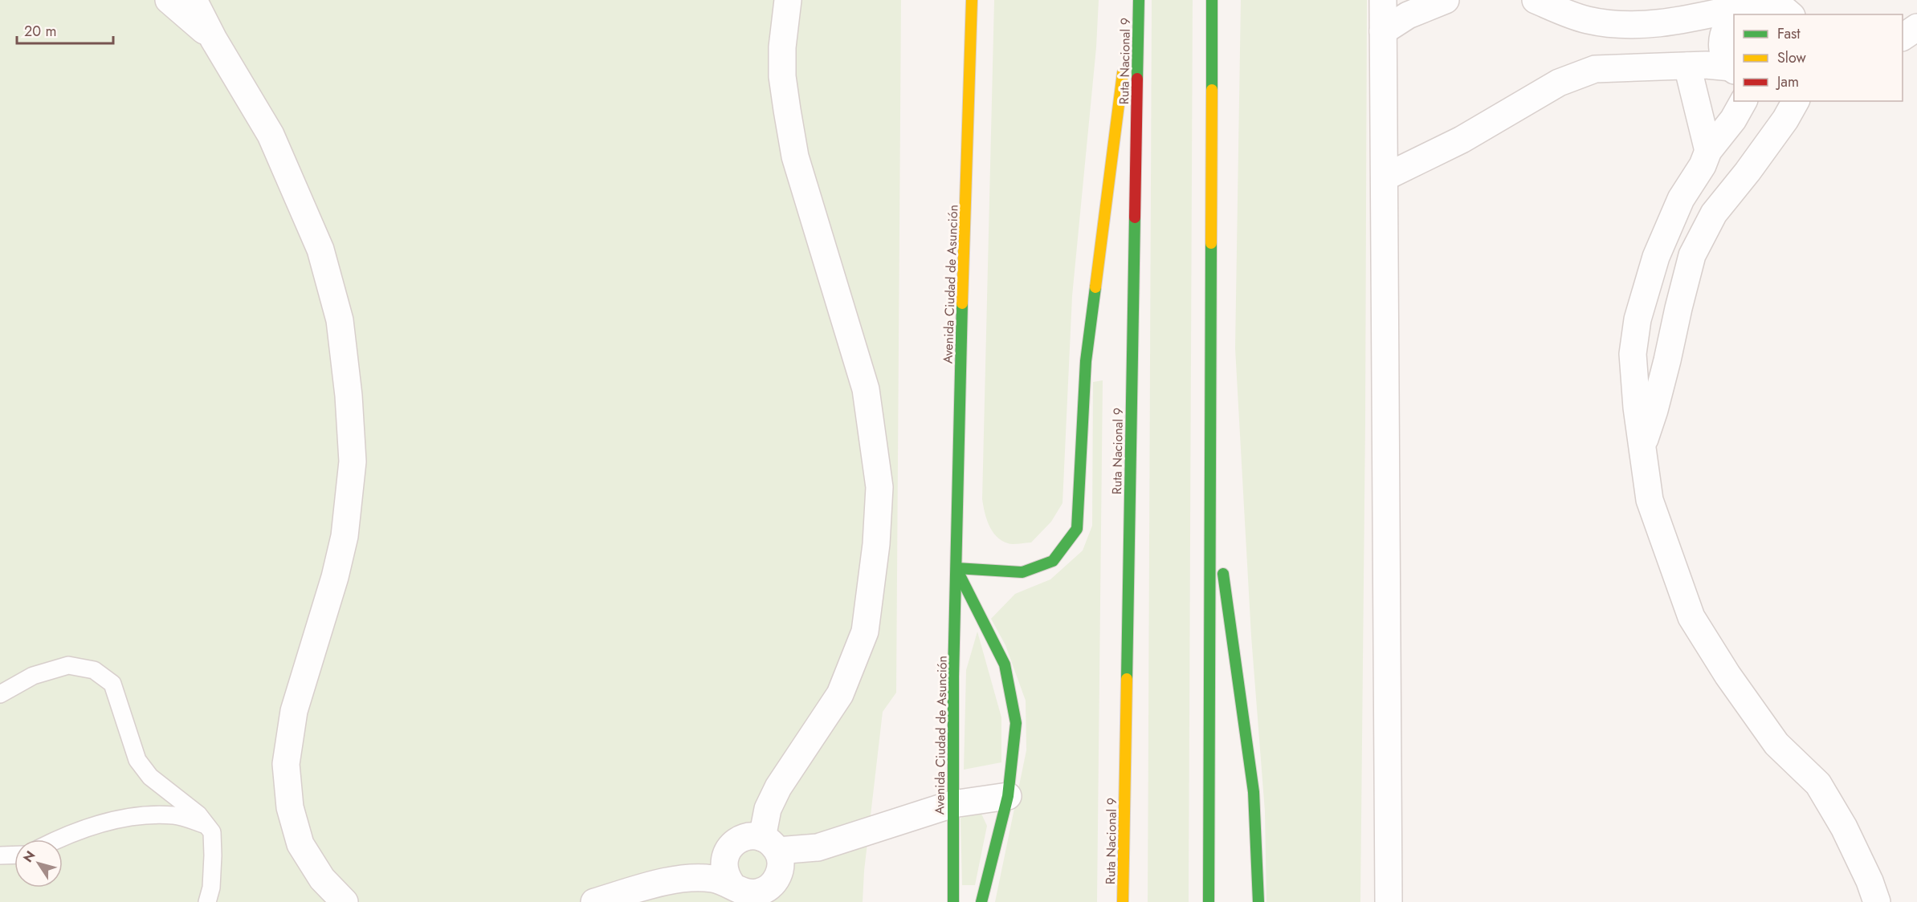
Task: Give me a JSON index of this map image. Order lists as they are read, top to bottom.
{
  "streets": {
    "main road": ["Ruta Nacional 9", "Avenida Ciudad de Asunción"]
  },
  "legend": ["Fast", "Slow", "Jam"],
  "scale_bar": "20 m",
  "north": "top left"
}
